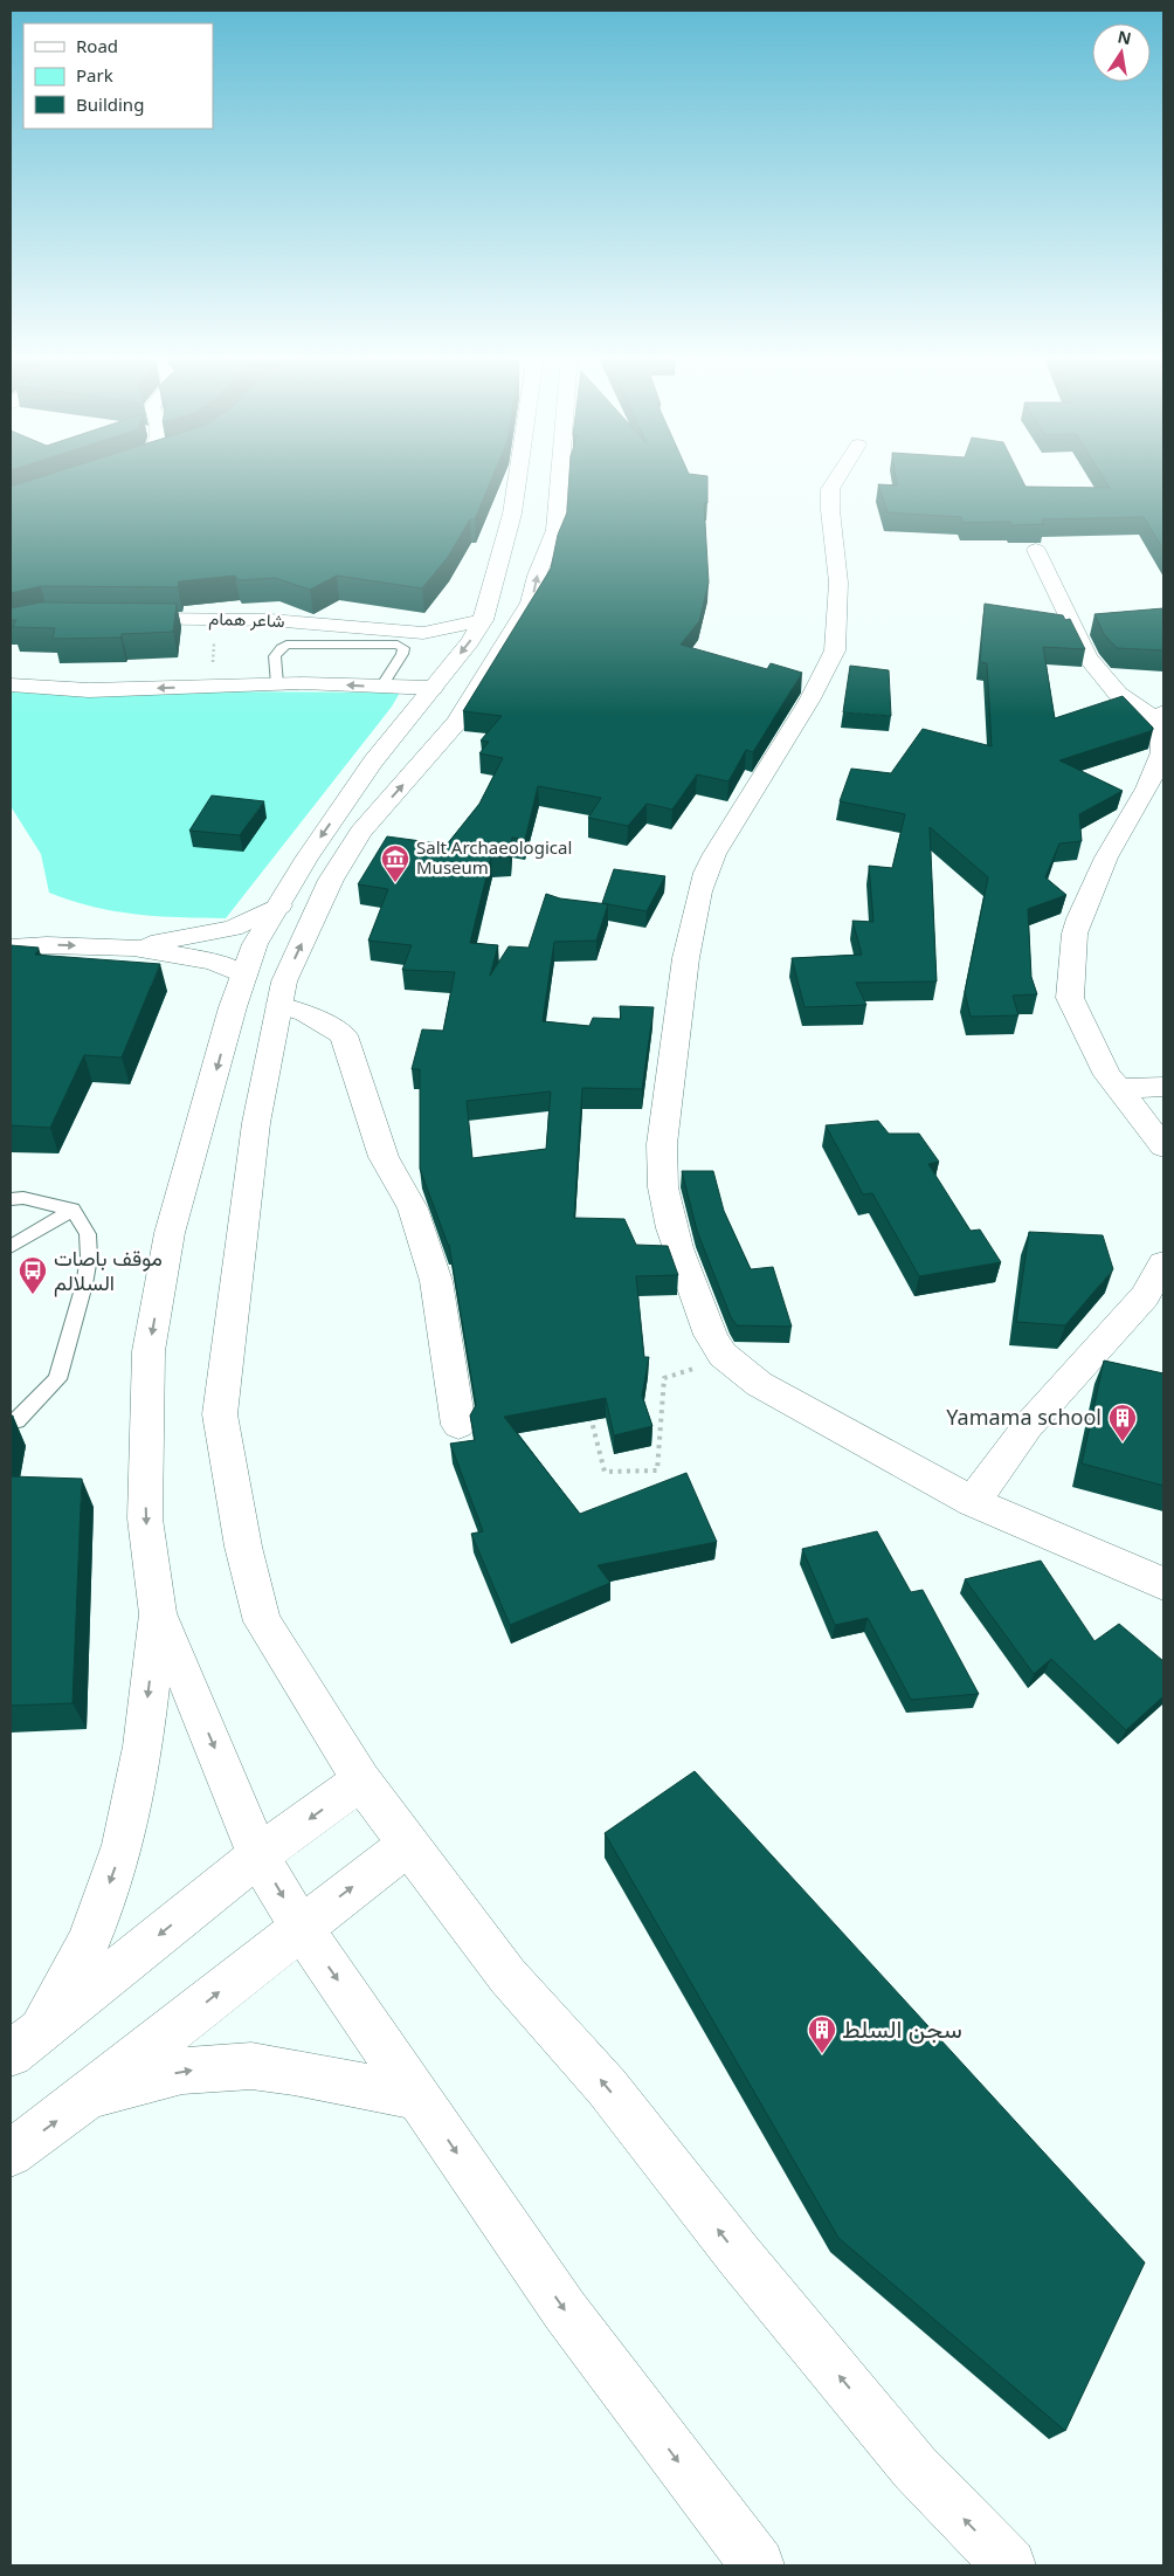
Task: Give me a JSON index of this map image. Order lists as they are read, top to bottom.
{
  "streets": {
    "street": ["شاعر همام"]
  },
  "places": {
    "museum": ["Salt Archaeological Museum"],
    "bus stop": ["موقف باصات السلالم"],
    "building": ["Yamama school", "سجن السلط"]
  },
  "legend": ["Road", "Park", "Building"],
  "north": "top"
}
